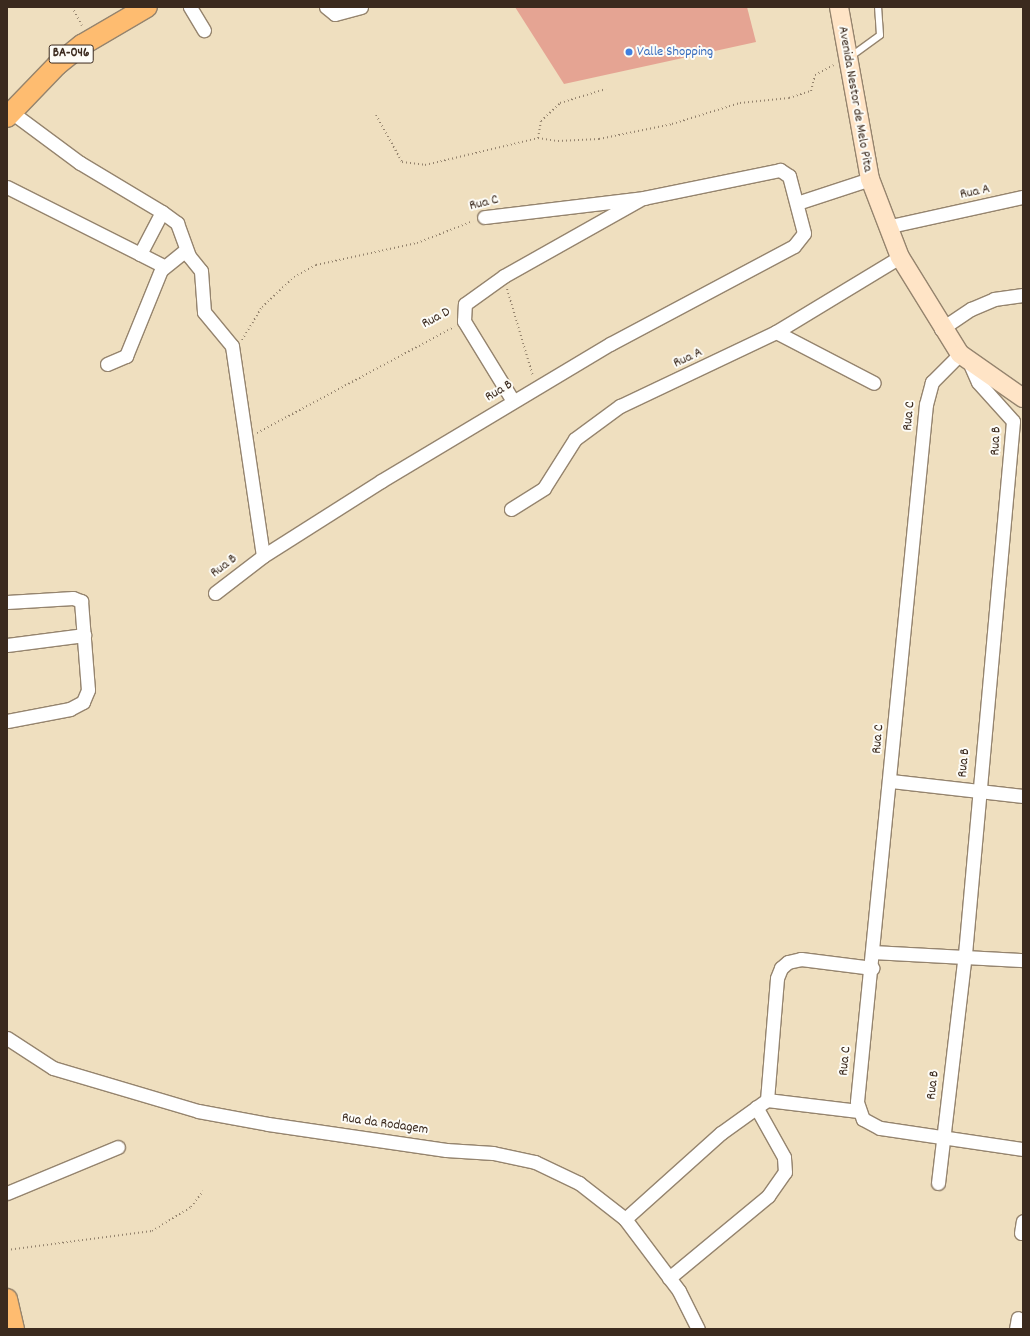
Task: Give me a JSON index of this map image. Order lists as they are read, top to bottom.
{
  "streets": {
    "main road": ["BA-046", "Avenida Nestor de Melo Pita"],
    "street": [
      "Rua A",
      "Rua C",
      "Rua D",
      "Rua B",
      "Rua da Rodagem"
    ]
  },
  "crossings": [
    ["Avenida Nestor de Melo Pita", "Rua A"],
    ["Avenida Nestor de Melo Pita", "Rua C"],
    ["Avenida Nestor de Melo Pita", "Rua B"],
    ["Rua C", "Rua D"],
    ["Rua C", "Rua B"]
  ],
  "places": ["Valle Shopping"]
}
